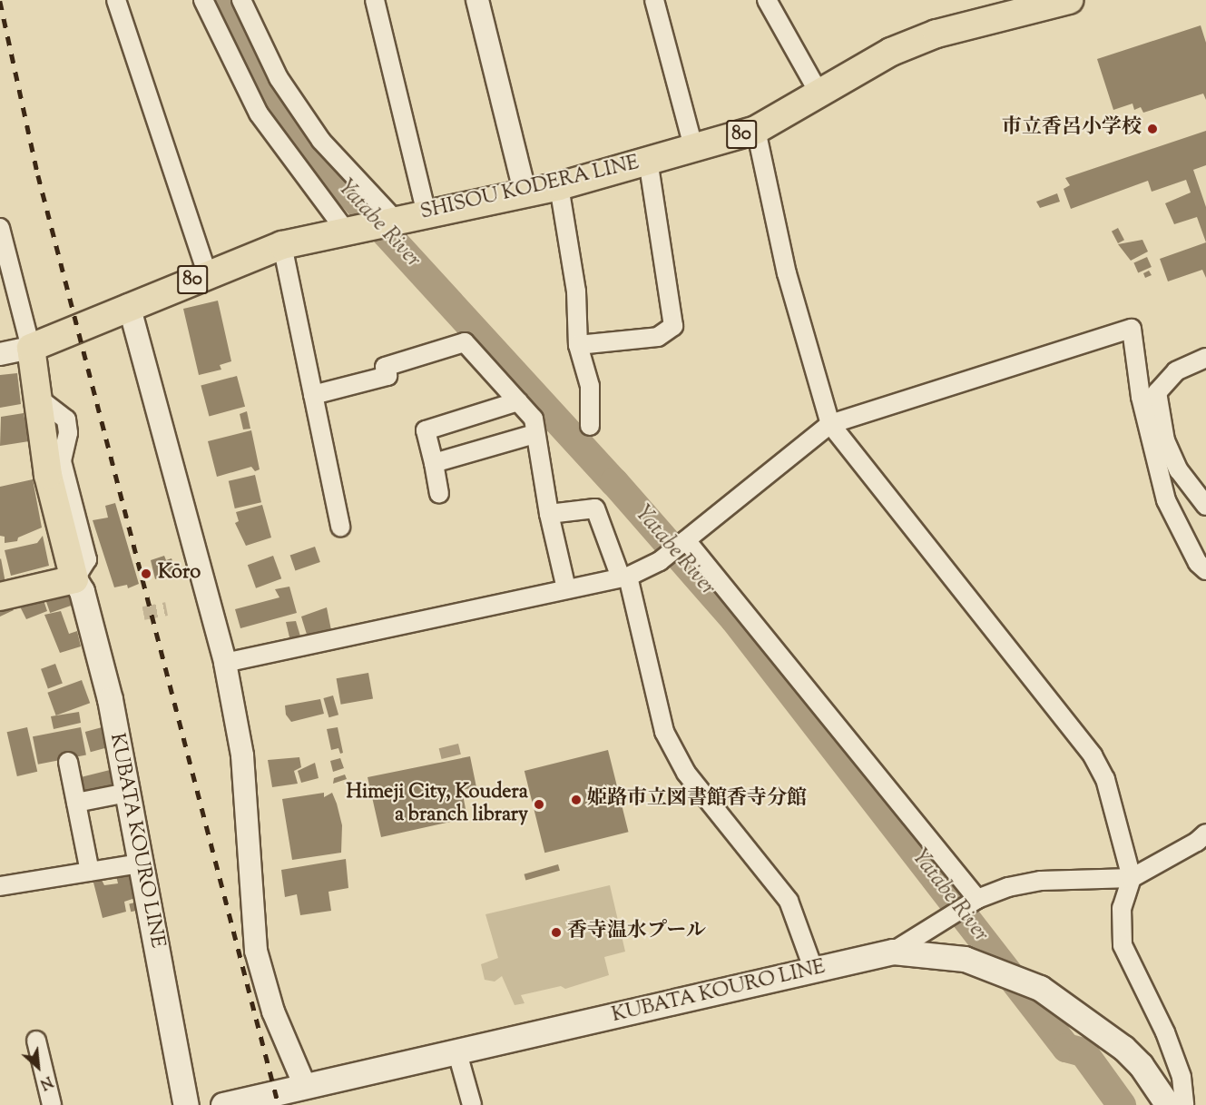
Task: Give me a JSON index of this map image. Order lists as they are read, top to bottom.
{
  "streets": {
    "main road": ["80", "SHISOU KODERA LINE", "KUBATA KOURO LINE"]
  },
  "water": ["Yatabe River"],
  "places": [
    "市立香呂小学校",
    "Kōro",
    "姫路市立図書館香寺分館",
    "Himeji City, Koudera a branch library",
    "香寺温水プール"
  ],
  "north": "bottom right"
}
